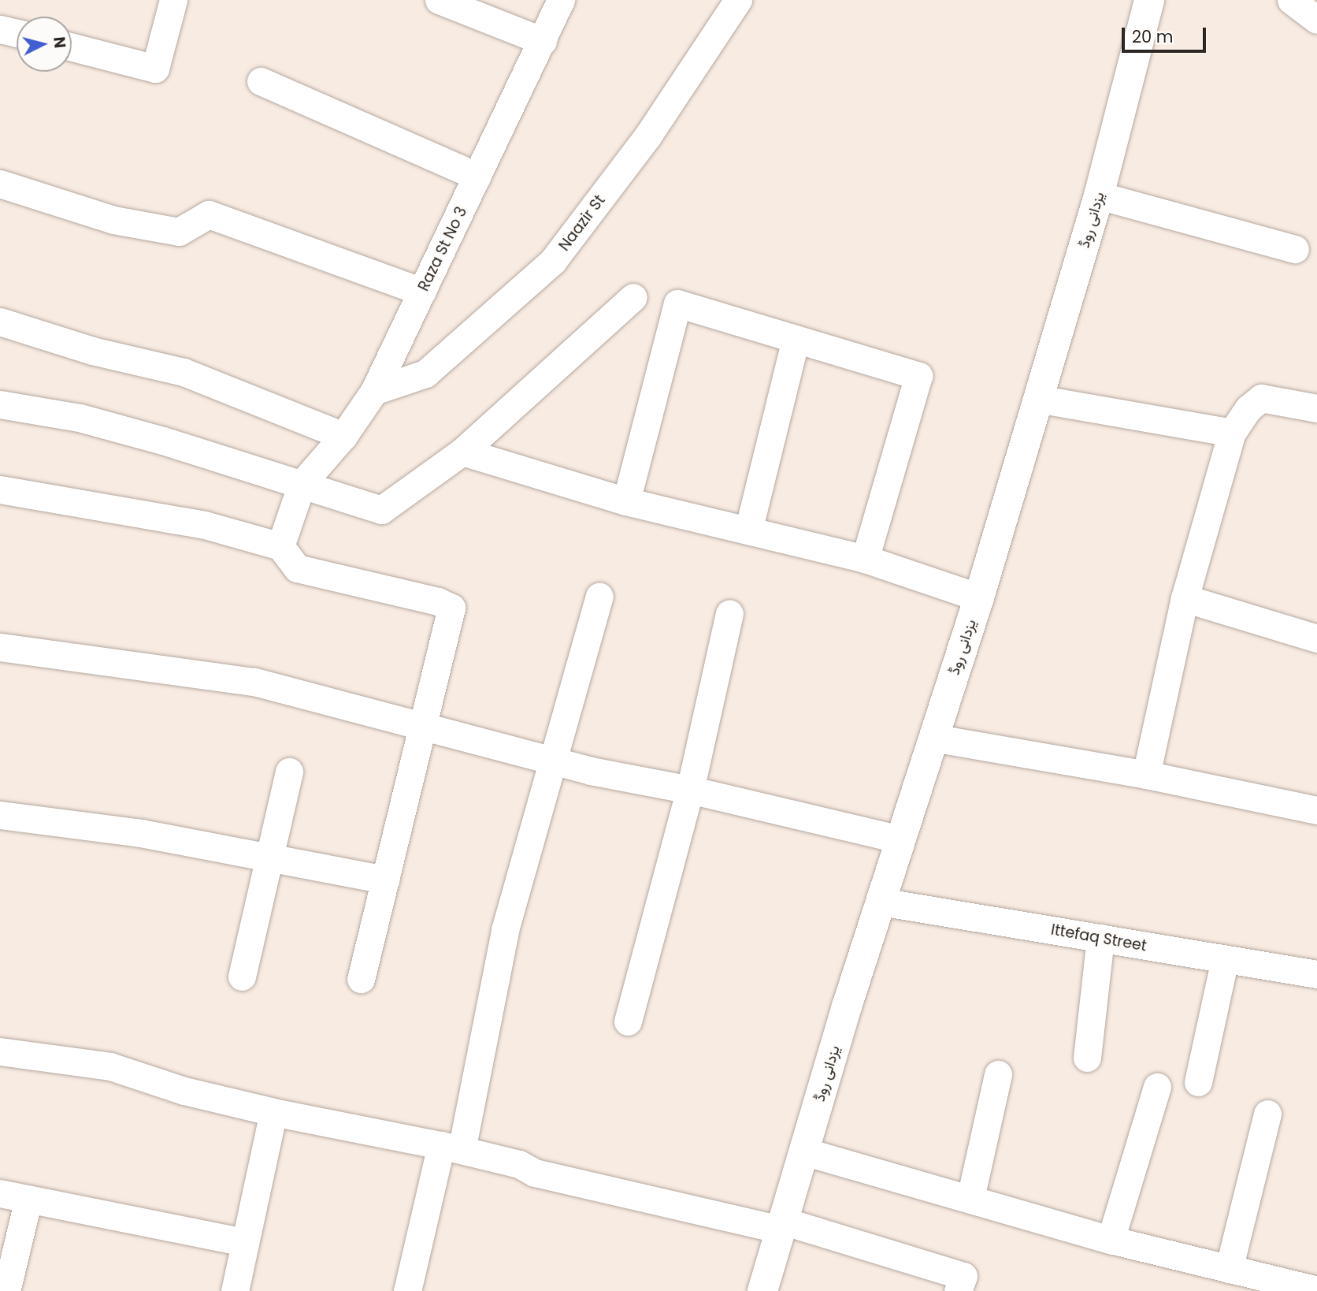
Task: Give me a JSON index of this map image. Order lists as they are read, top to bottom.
{
  "streets": {
    "street": [
      "یزدانی روڈ",
      "Naazir St",
      "Raza St No 3",
      "Ittefaq Street"
    ]
  },
  "crossings": [
    ["یزدانی روڈ", "Ittefaq Street"],
    ["Naazir St", "Raza St No 3"]
  ],
  "scale_bar": "20 m",
  "north": "right"
}
